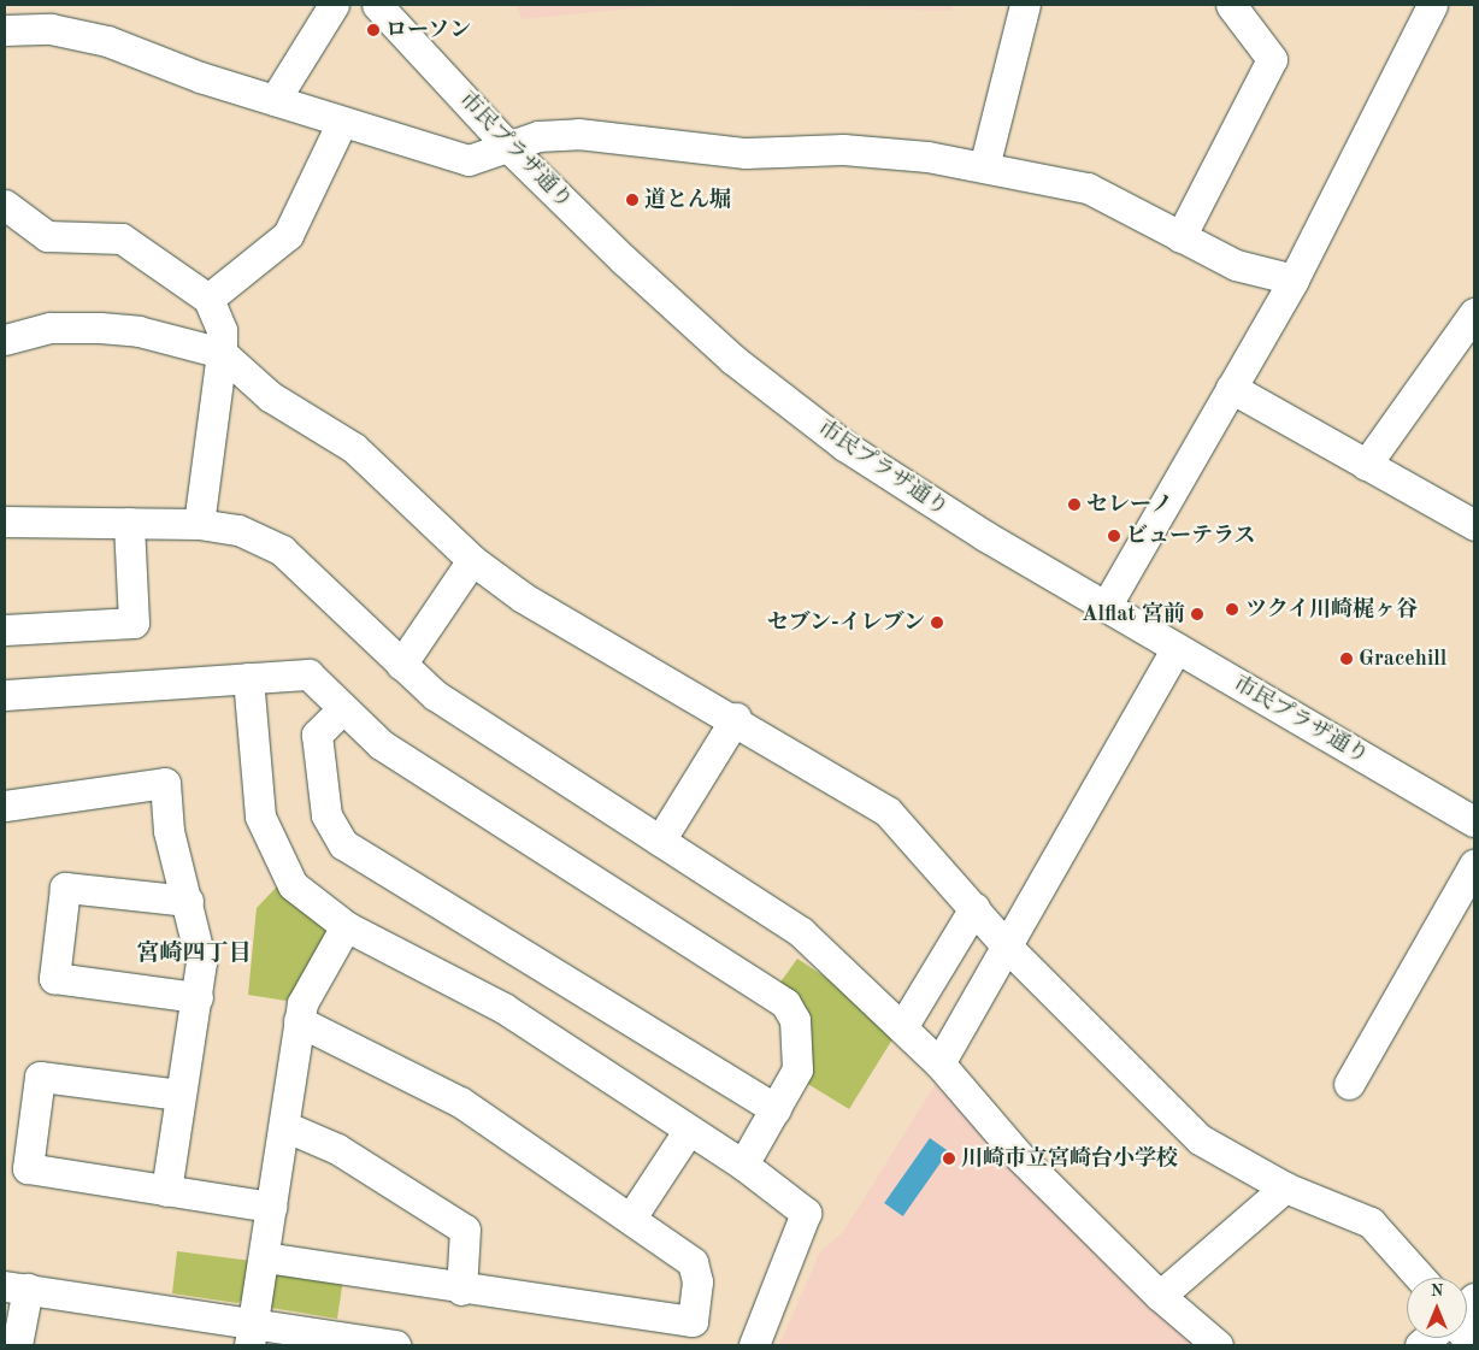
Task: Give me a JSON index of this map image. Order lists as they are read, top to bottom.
{
  "streets": {
    "street": ["市民プラザ通り"]
  },
  "districts": ["宮崎四丁目"],
  "places": [
    "ローソン",
    "道とん堀",
    "セレーノ",
    "ビューテラス",
    "ツクイ川崎梶ヶ谷",
    "Alflat 宮前",
    "セブン-イレブン",
    "Gracehill",
    "川崎市立宮崎台小学校"
  ],
  "north": "top"
}
